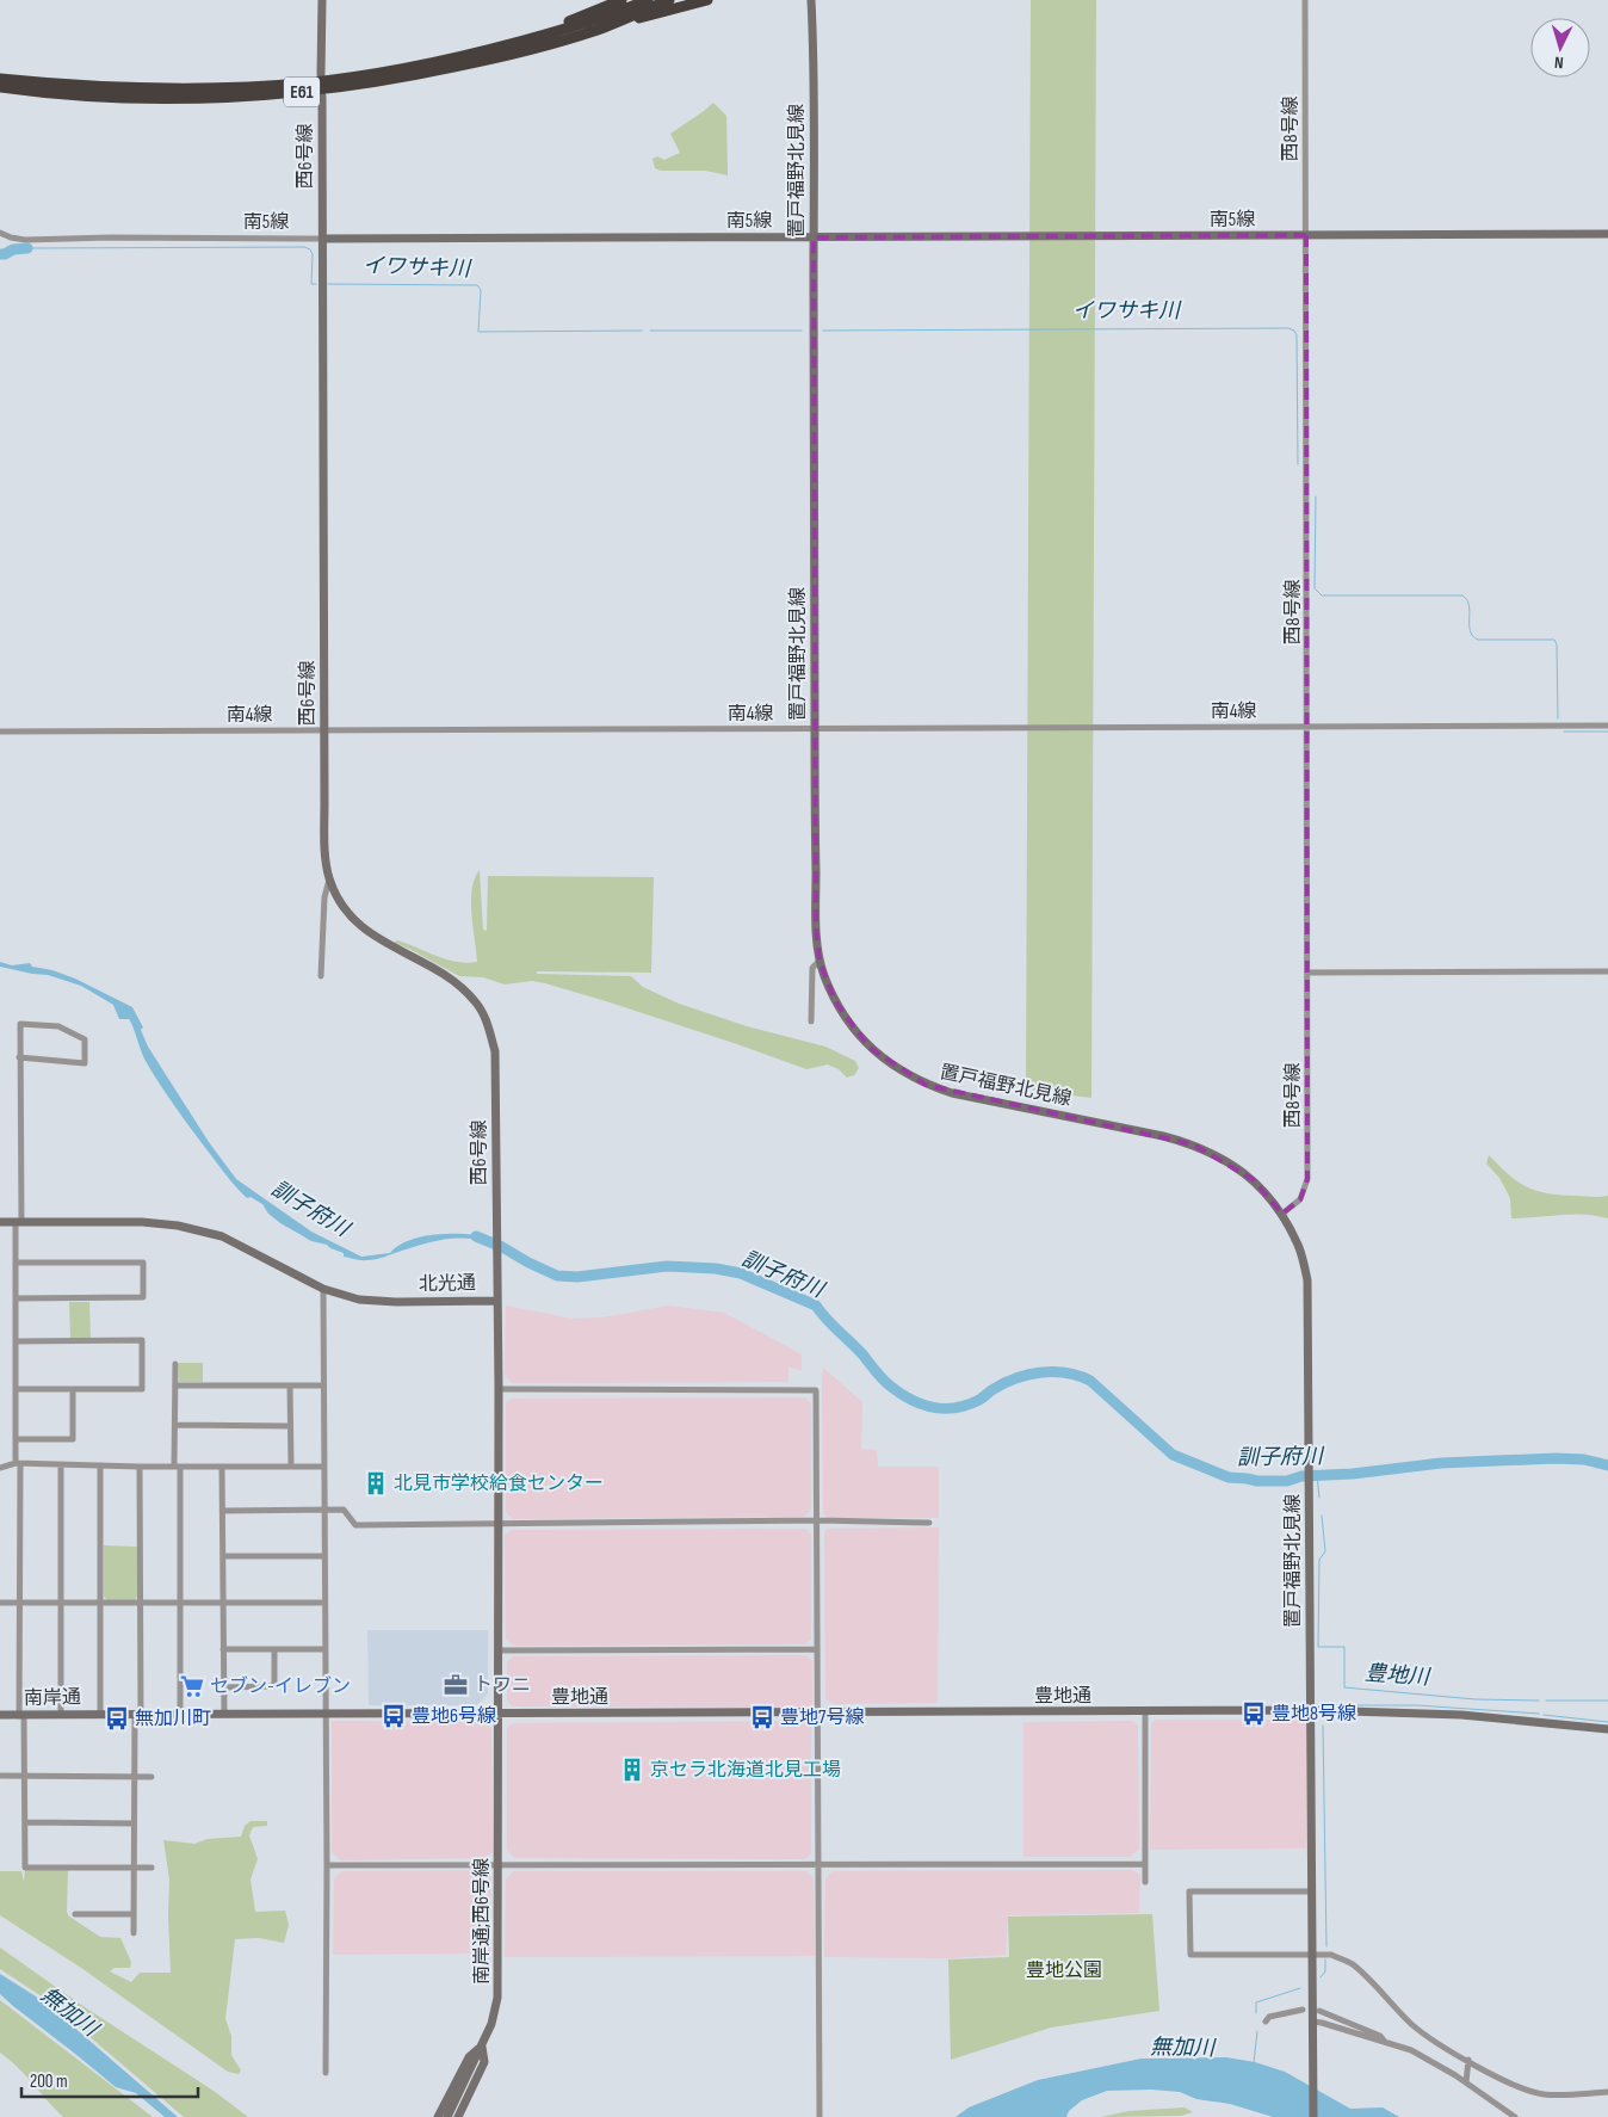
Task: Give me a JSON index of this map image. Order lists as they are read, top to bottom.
{
  "streets": {
    "highway": ["E61"],
    "street": [
      "西8号線",
      "西6号線",
      "置戸福野北見線",
      "南5線",
      "南4線",
      "北光通",
      "豊地通",
      "南岸通",
      "南岸通;西6号線"
    ]
  },
  "crossings": [
    ["西8号線", "置戸福野北見線"],
    ["西8号線", "南5線"],
    ["西8号線", "南4線"],
    ["西6号線", "南5線"],
    ["西6号線", "南4線"],
    ["西6号線", "北光通"],
    ["置戸福野北見線", "南5線"],
    ["置戸福野北見線", "南4線"],
    ["置戸福野北見線", "豊地通"],
    ["北光通", "豊地通"],
    ["北光通", "南岸通"],
    ["北光通", "南岸通;西6号線"],
    ["豊地通", "南岸通"],
    ["豊地通", "南岸通;西6号線"],
    ["南岸通", "南岸通;西6号線"]
  ],
  "water": [
    "イワサキ川",
    "訓子府川",
    "豊地川",
    "無加川"
  ],
  "parks": ["豊地公園"],
  "places": {
    "building": ["北見市学校給食センター", "京セラ北海道北見工場"],
    "office": ["トワニ"],
    "supermarket": ["セブン-イレブン"],
    "bus stop": [
      "豊地8号線",
      "豊地6号線",
      "豊地7号線",
      "無加川町"
    ]
  },
  "scale_bar": "200 m",
  "north": "bottom"
}
